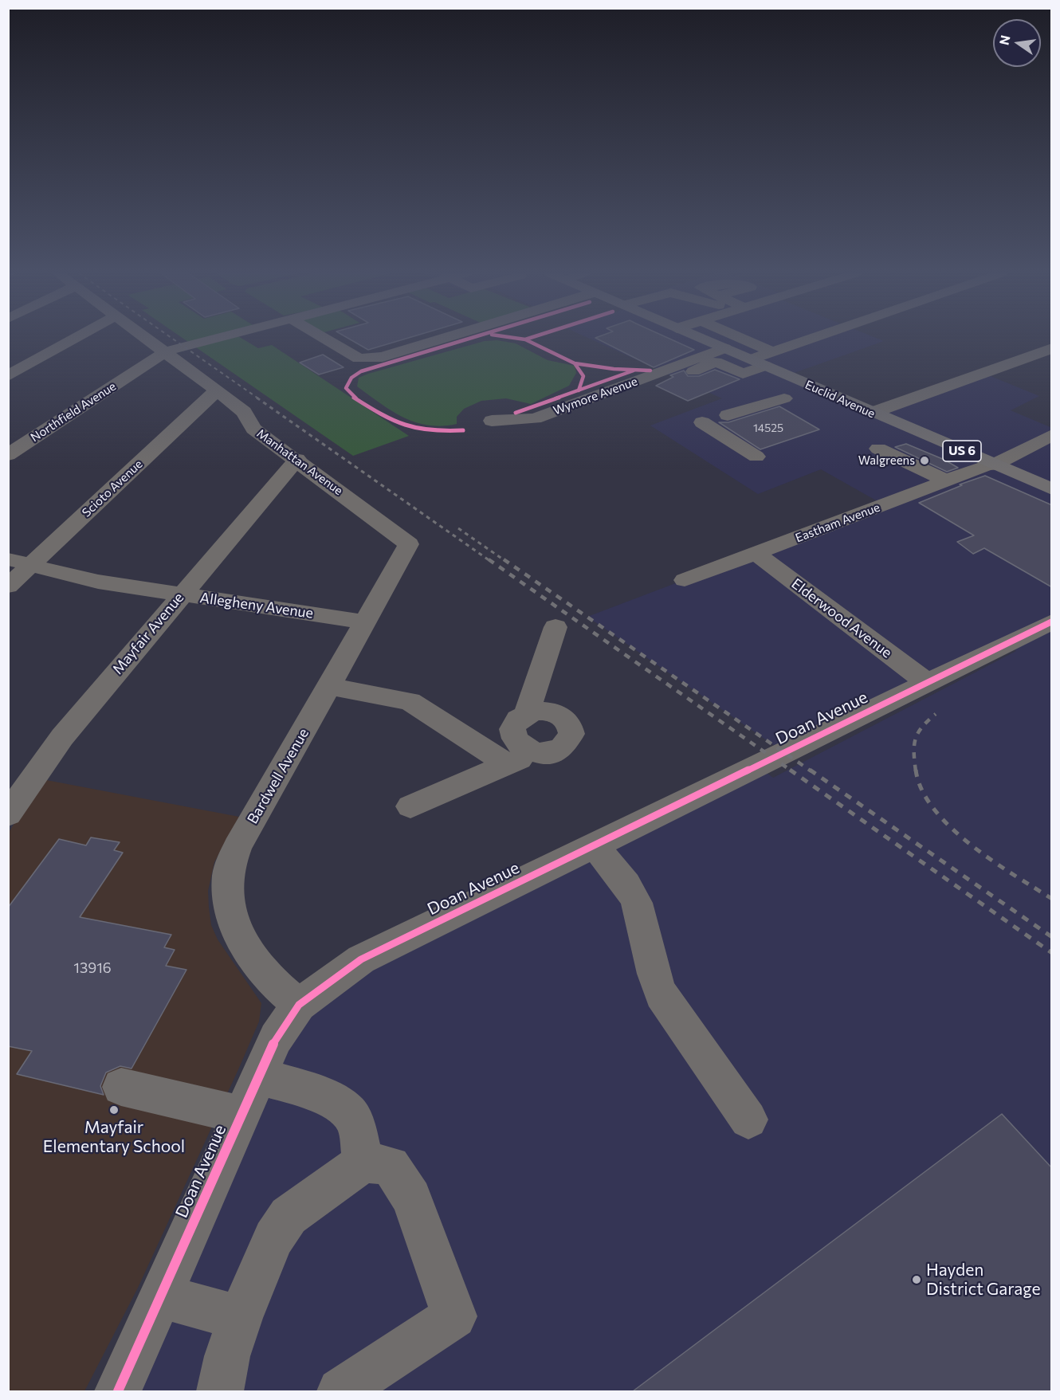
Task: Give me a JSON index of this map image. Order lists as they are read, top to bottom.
{
  "streets": {
    "main road": ["Euclid Avenue", "US 6"],
    "street": [
      "Wymore Avenue",
      "Northfield Avenue",
      "Manhattan Avenue",
      "Scioto Avenue",
      "Eastham Avenue",
      "Allegheny Avenue",
      "Elderwood Avenue",
      "Mayfair Avenue",
      "Doan Avenue",
      "Bardwell Avenue"
    ]
  },
  "crossings": [
    ["Wymore Avenue", "Euclid Avenue"],
    ["Euclid Avenue", "Eastham Avenue"],
    ["Northfield Avenue", "Manhattan Avenue"],
    ["Manhattan Avenue", "Scioto Avenue"],
    ["Manhattan Avenue", "Mayfair Avenue"],
    ["Manhattan Avenue", "Bardwell Avenue"],
    ["Scioto Avenue", "Allegheny Avenue"],
    ["Eastham Avenue", "Elderwood Avenue"],
    ["Allegheny Avenue", "Mayfair Avenue"],
    ["Allegheny Avenue", "Bardwell Avenue"],
    ["Elderwood Avenue", "Doan Avenue"],
    ["Doan Avenue", "Bardwell Avenue"]
  ],
  "places": ["Walgreens", "Mayfair Elementary School", "Hayden District Garage"],
  "house_numbers": ["14525", "13916"],
  "north": "left"
}
